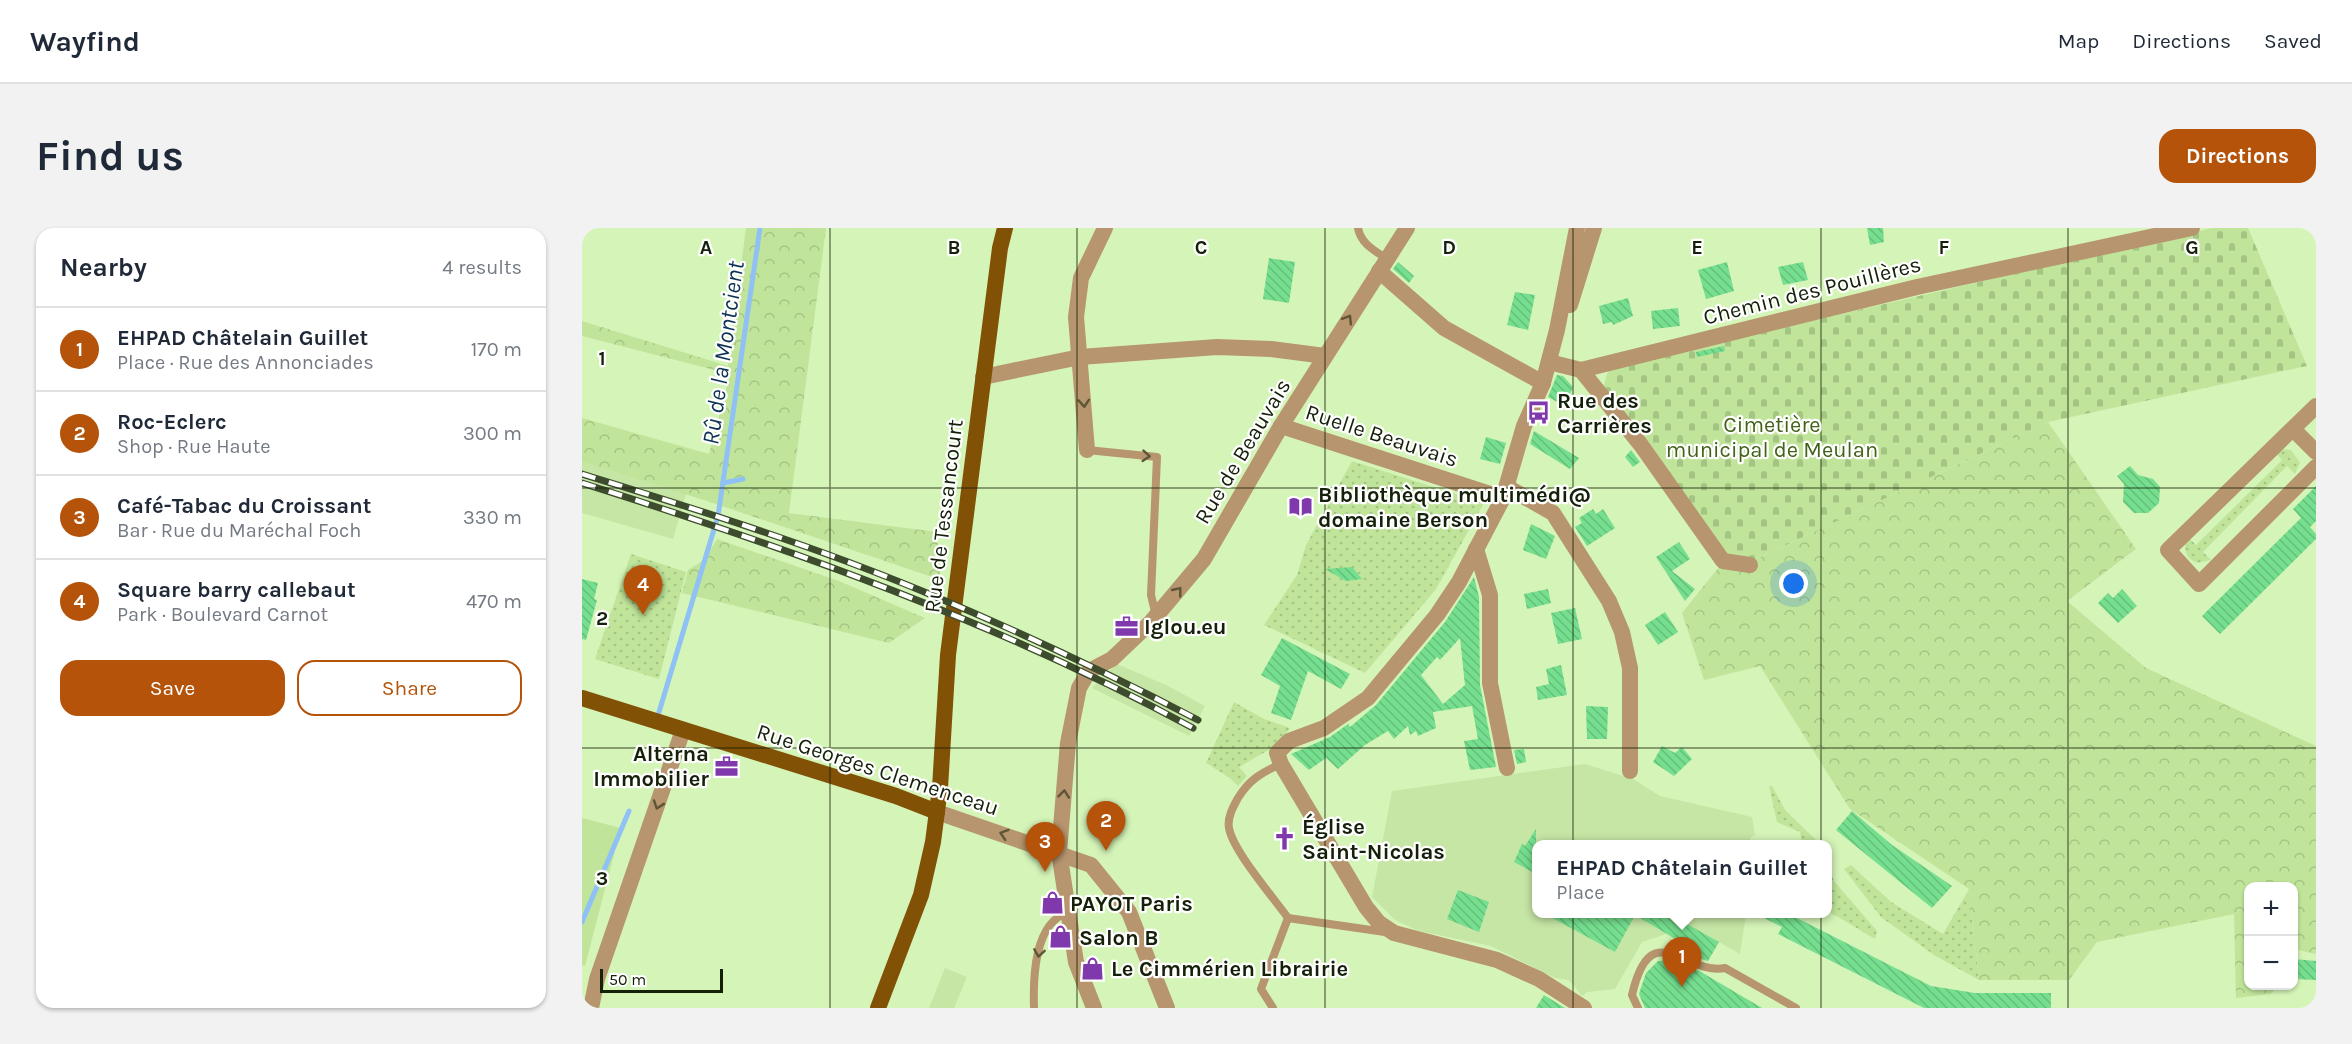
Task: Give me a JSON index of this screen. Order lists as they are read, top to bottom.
{
  "streets": {
    "main road": ["Rue de Tessancourt", "Rue Georges Clemenceau"],
    "street": ["Chemin des Pouillères", "Ruelle Beauvais", "Rue de Beauvais"]
  },
  "crossings": [
    ["Ruelle Beauvais", "Rue de Beauvais"],
    ["Rue de Beauvais", "Rue Georges Clemenceau"],
    ["Rue de Tessancourt", "Rue Georges Clemenceau"]
  ],
  "one_way": ["Rue de Beauvais"],
  "water": ["Rû de la Montcient"],
  "parks": ["Cimetière municipal de Meulan"],
  "places": {
    "bus stop": ["Rue des Carrières"],
    "library": ["Bibliothèque multimédi@ domaine Berson"],
    "office": ["Iglou.eu", "Alterna Immobilier"],
    "church": ["Église Saint-Nicolas"],
    "shop": ["PAYOT Paris", "Salon B", "Le Cimmérien Librairie"]
  },
  "scale_bar": "50 m",
  "page": {
    "header": "Wayfind",
    "nav": ["Map", "Directions", "Saved"],
    "buttons": [
      "Directions",
      ["Save", "Share"]
    ],
    "title": "Find us",
    "heading": ["Nearby", "4 results"],
    "list": [
      {
        "mark": "1",
        "name": "EHPAD Châtelain Guillet",
        "note": "Place · Rue des Annonciades",
        "value": "170 m"
      },
      {
        "mark": "2",
        "name": "Roc-Eclerc",
        "note": "Shop · Rue Haute",
        "value": "300 m"
      },
      {
        "mark": "3",
        "name": "Café-Tabac du Croissant",
        "note": "Bar · Rue du Maréchal Foch",
        "value": "330 m"
      },
      {
        "mark": "4",
        "name": "Square barry callebaut",
        "note": "Park · Boulevard Carnot",
        "value": "470 m"
      }
    ],
    "pins": [
      "4",
      "2",
      "3",
      "1"
    ],
    "popup": ["EHPAD Châtelain Guillet", "Place"],
    "map_buttons": ["+", "−"],
    "scale": "50 m"
  },
  "grid": {
    "columns": [
      "A",
      "B",
      "C",
      "D",
      "E",
      "F",
      "G"
    ],
    "rows": ["1", "2", "3"]
  }
}
